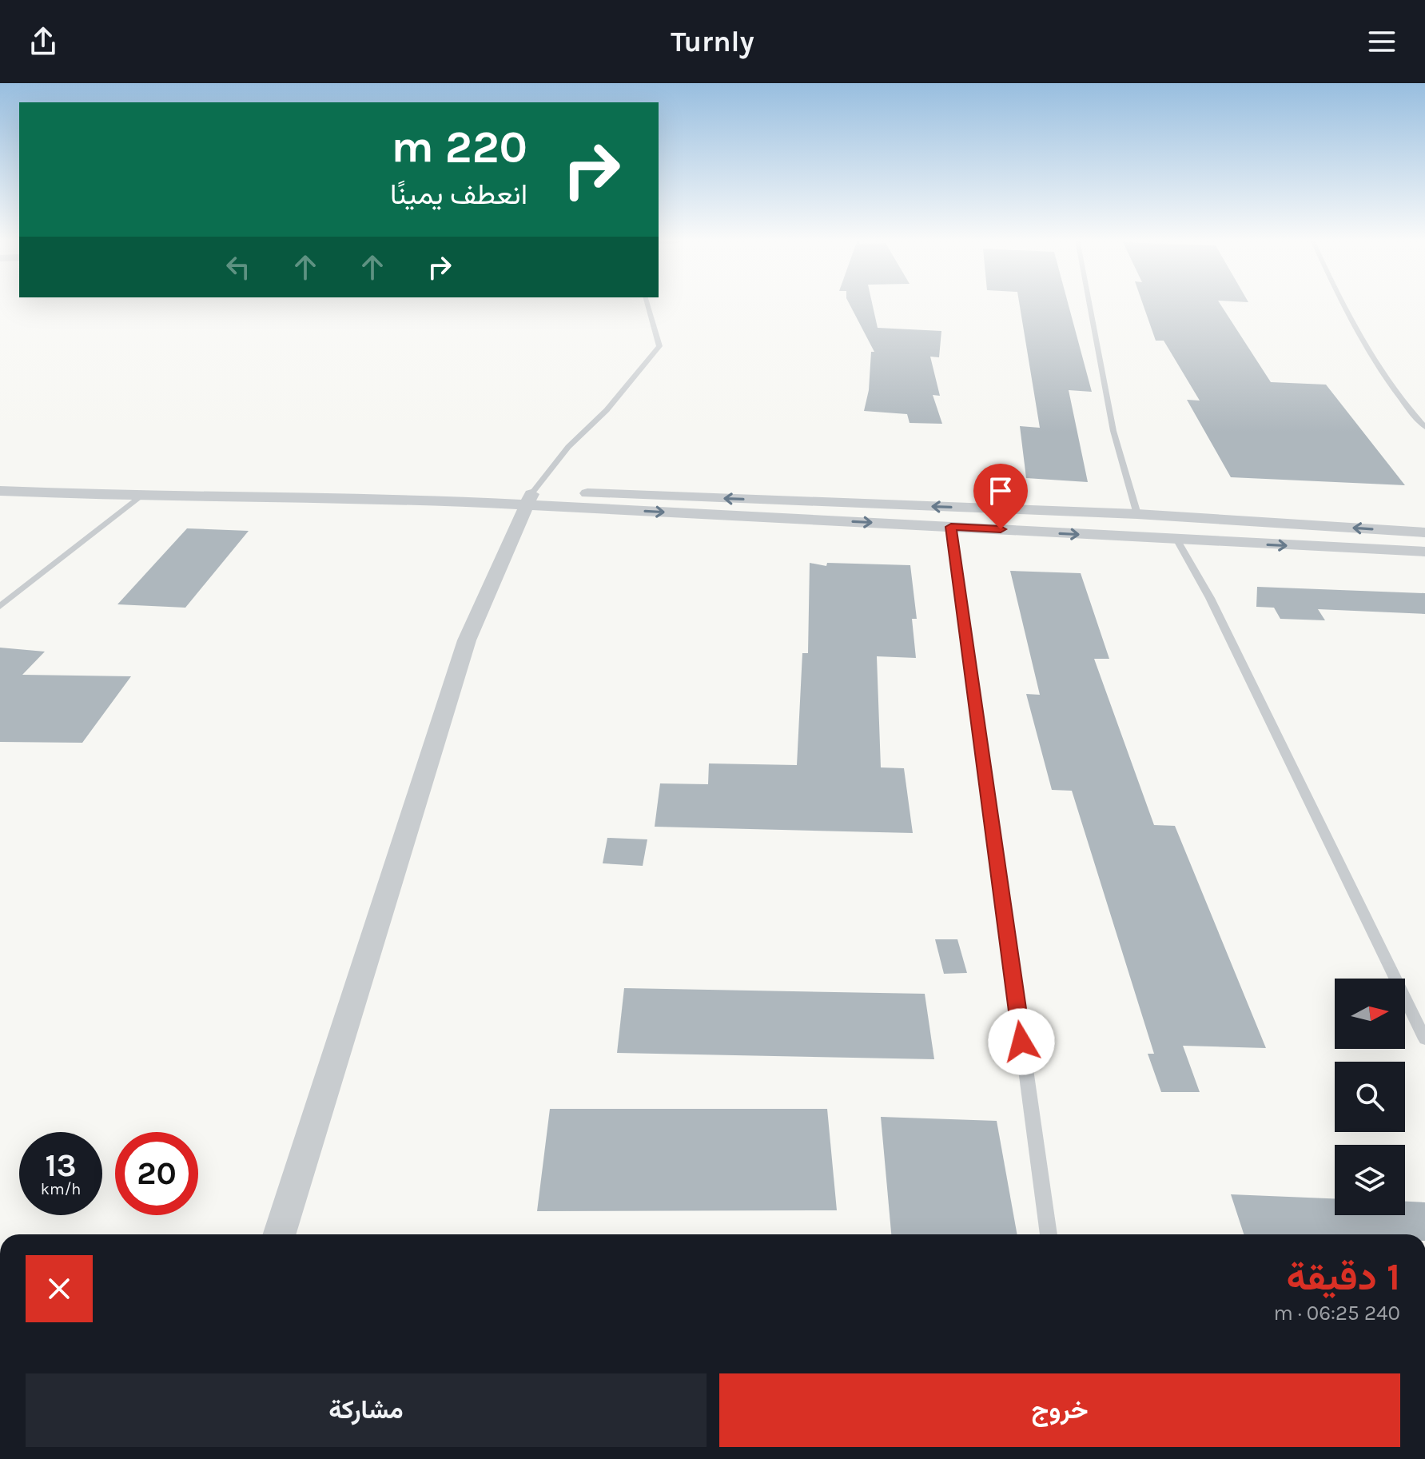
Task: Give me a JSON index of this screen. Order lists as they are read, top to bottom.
{
  "north": "right",
  "page": {
    "header": "Turnly",
    "turn": ["220 m", "انعطف يمينًا"],
    "speed": "13 km/h",
    "limit": "20",
    "heading": ["1 دقيقة", "240 m · 06:25"],
    "buttons": ["خروج", "مشاركة"]
  }
}
